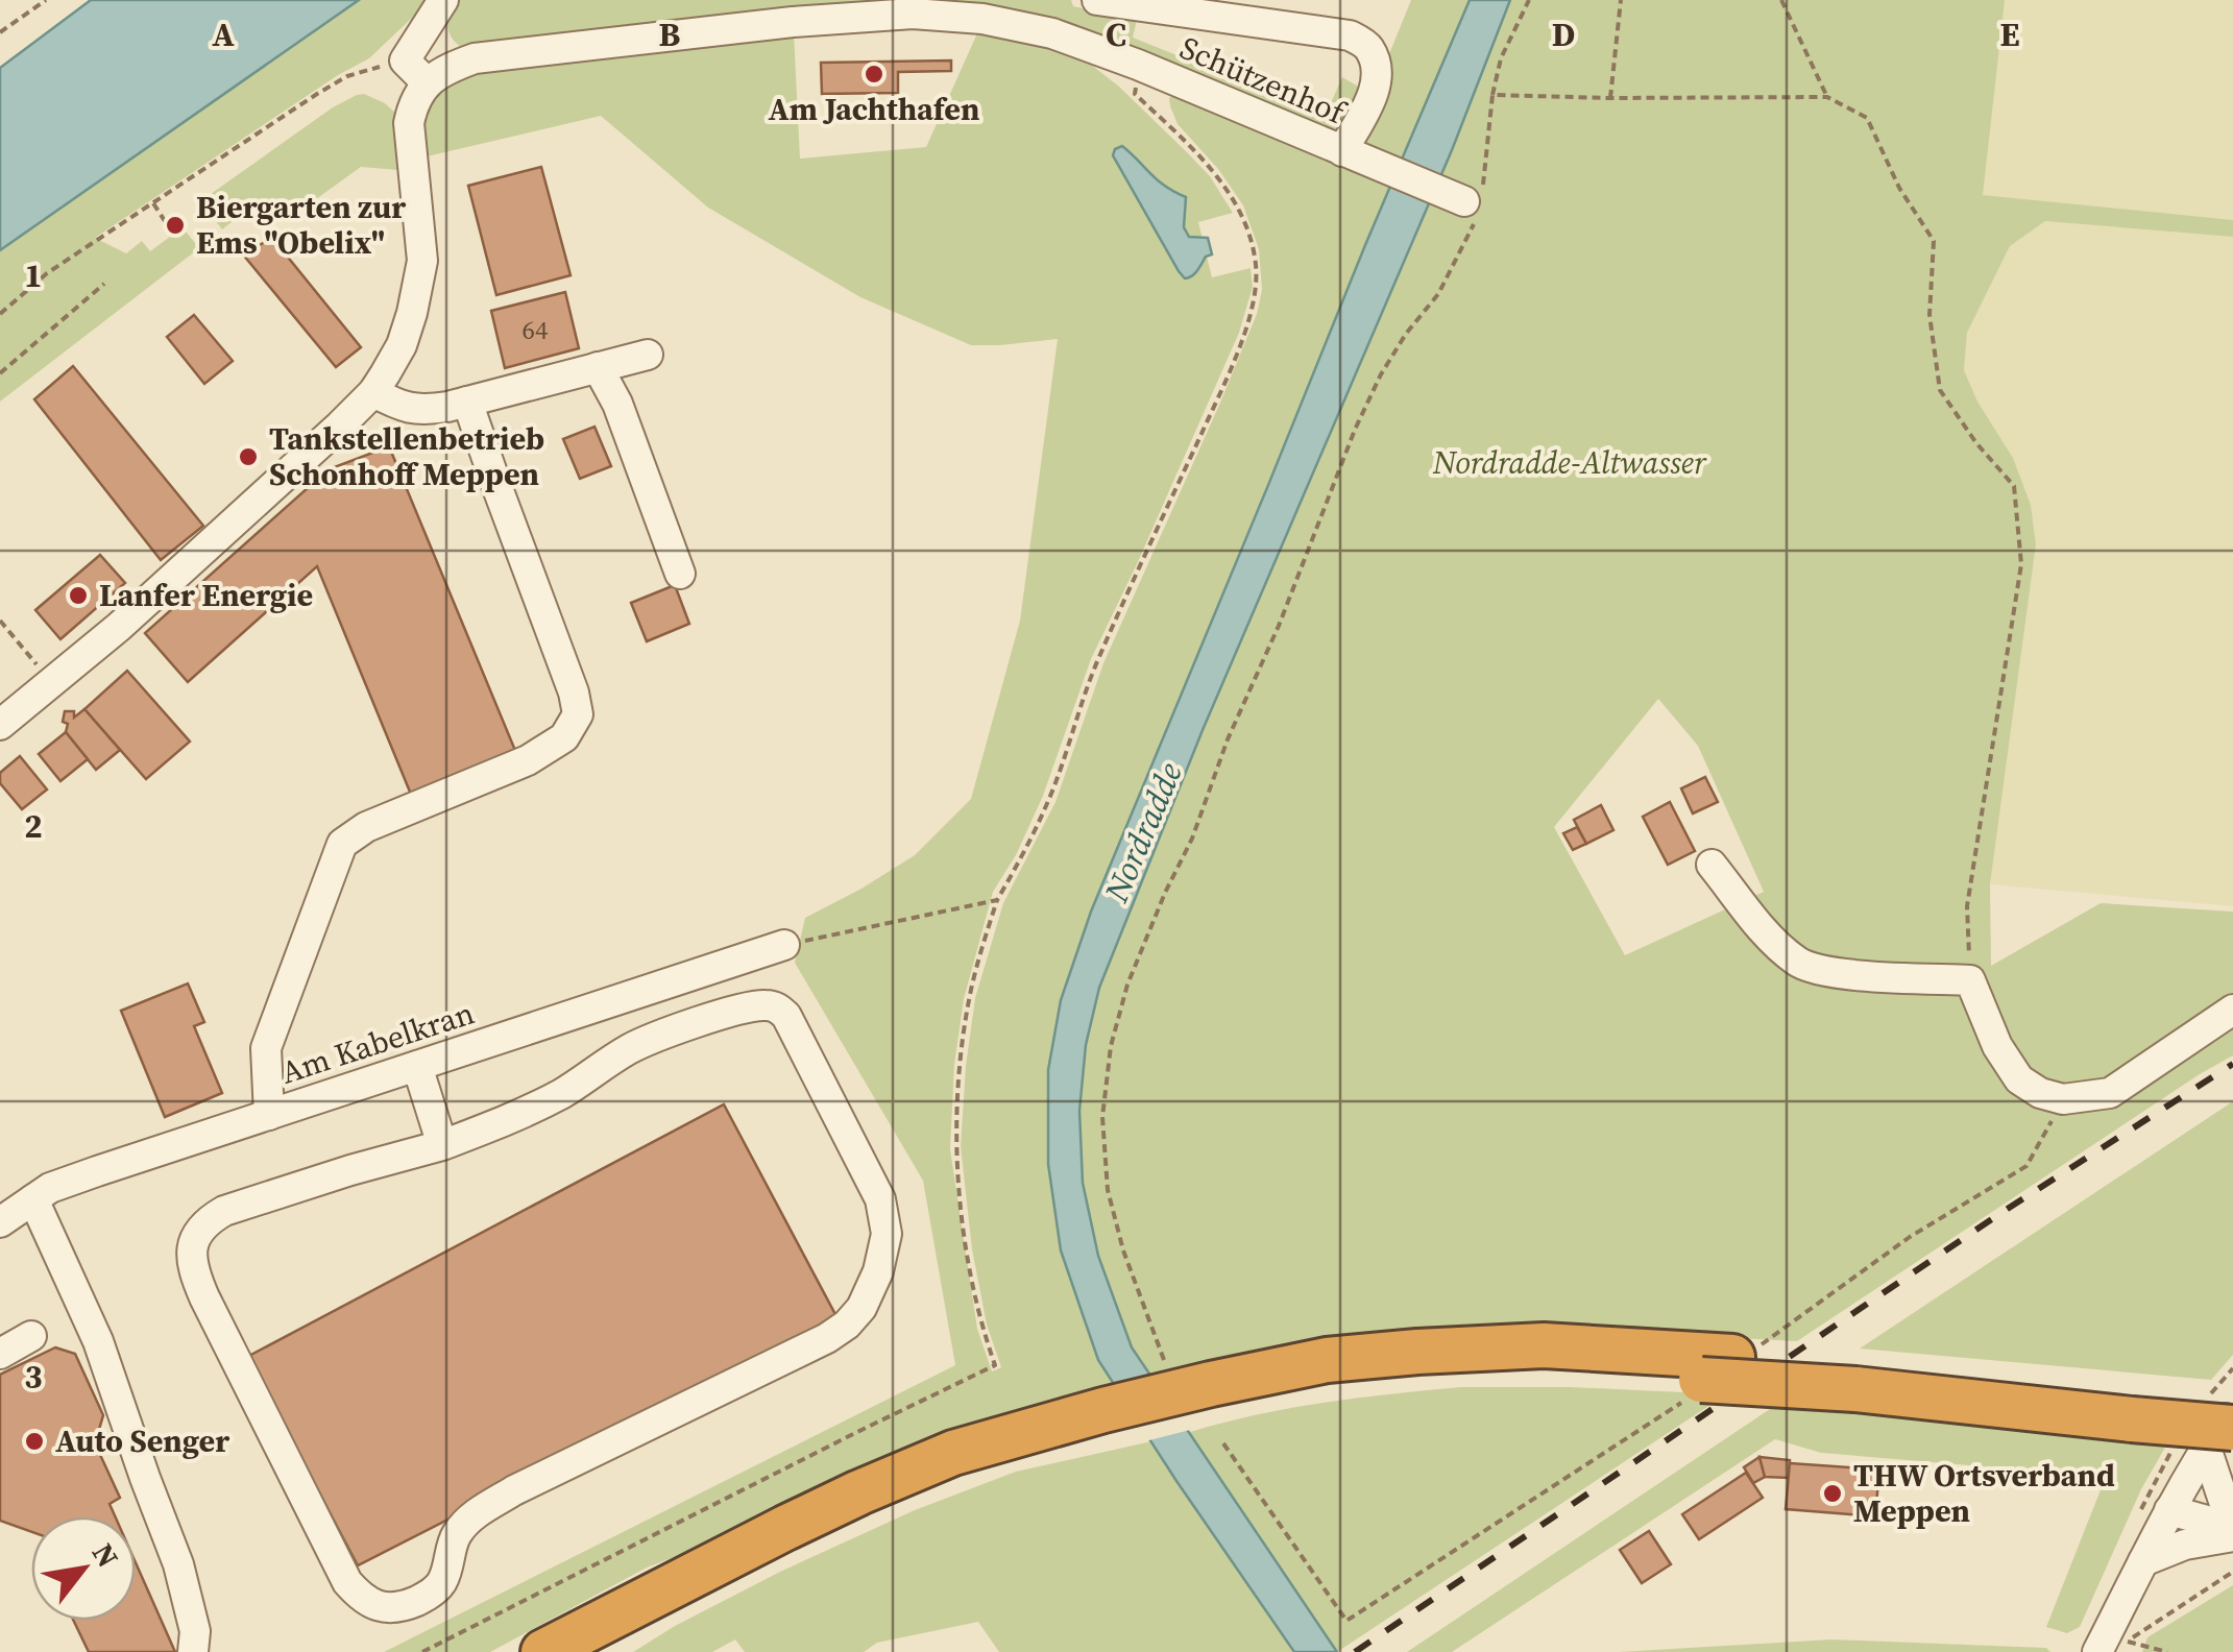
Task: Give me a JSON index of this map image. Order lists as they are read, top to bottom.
{
  "streets": {
    "street": ["Schützenhof", "Am Kabelkran"]
  },
  "water": ["Nordradde"],
  "parks": ["Nordradde-Altwasser"],
  "places": [
    "Am Jachthafen",
    "Biergarten zur Ems \"Obelix\"",
    "Tankstellenbetrieb Schonhoff Meppen",
    "Lanfer Energie",
    "Auto Senger",
    "THW Ortsverband Meppen"
  ],
  "house_numbers": ["64"],
  "north": "top right",
  "grid": {
    "columns": [
      "A",
      "B",
      "C",
      "D",
      "E"
    ],
    "rows": ["1", "2", "3"]
  }
}
